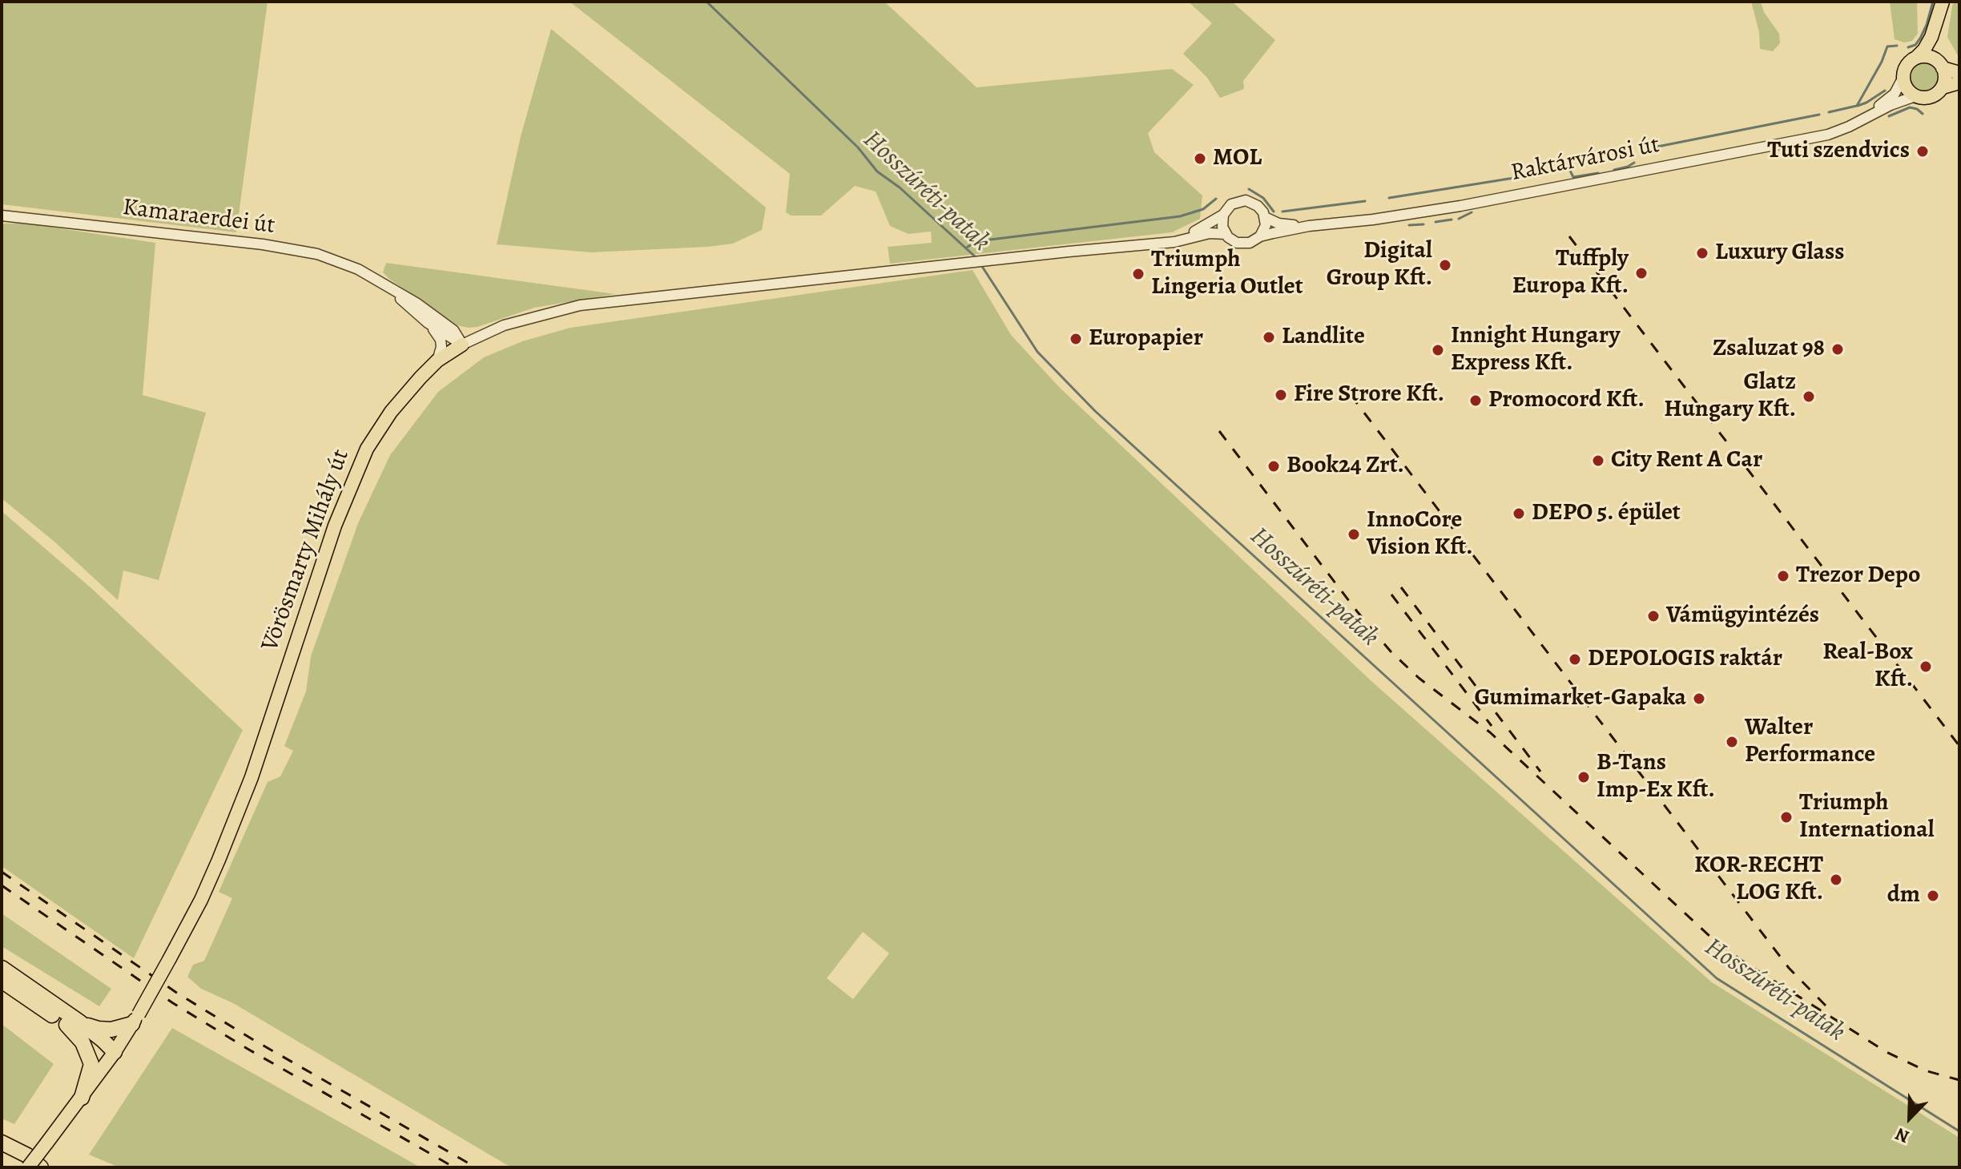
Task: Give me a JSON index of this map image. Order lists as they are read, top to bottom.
{
  "streets": {
    "main road": ["Raktárvárosi út", "Vörösmarty Mihály út"],
    "street": ["Kamaraerdei út"]
  },
  "crossings": [
    ["Raktárvárosi út", "Kamaraerdei út"],
    ["Raktárvárosi út", "Vörösmarty Mihály út"],
    ["Kamaraerdei út", "Vörösmarty Mihály út"]
  ],
  "water": ["Hosszúréti-patak"],
  "places": [
    "Tuti szendvics",
    "MOL",
    "Luxury Glass",
    "Digital Group Kft.",
    "Tuffply Europa Kft.",
    "Triumph Lingeria Outlet",
    "Landlite",
    "Europapier",
    "Zsaluzat 98",
    "Innight Hungary Express Kft.",
    "Fire Strore Kft.",
    "Glatz Hungary Kft.",
    "Promocord Kft.",
    "City Rent A Car",
    "Book24 Zrt.",
    "DEPO 5. épület",
    "InnoCore Vision Kft.",
    "Trezor Depo",
    "Vámügyintézés",
    "DEPOLOGIS raktár",
    "Real-Box Kft.",
    "Gumimarket-Gapaka",
    "Walter Performance",
    "B-Tans Imp-Ex Kft.",
    "Triumph International",
    "KOR-RECHT LOG Kft.",
    "dm"
  ],
  "north": "bottom left"
}
